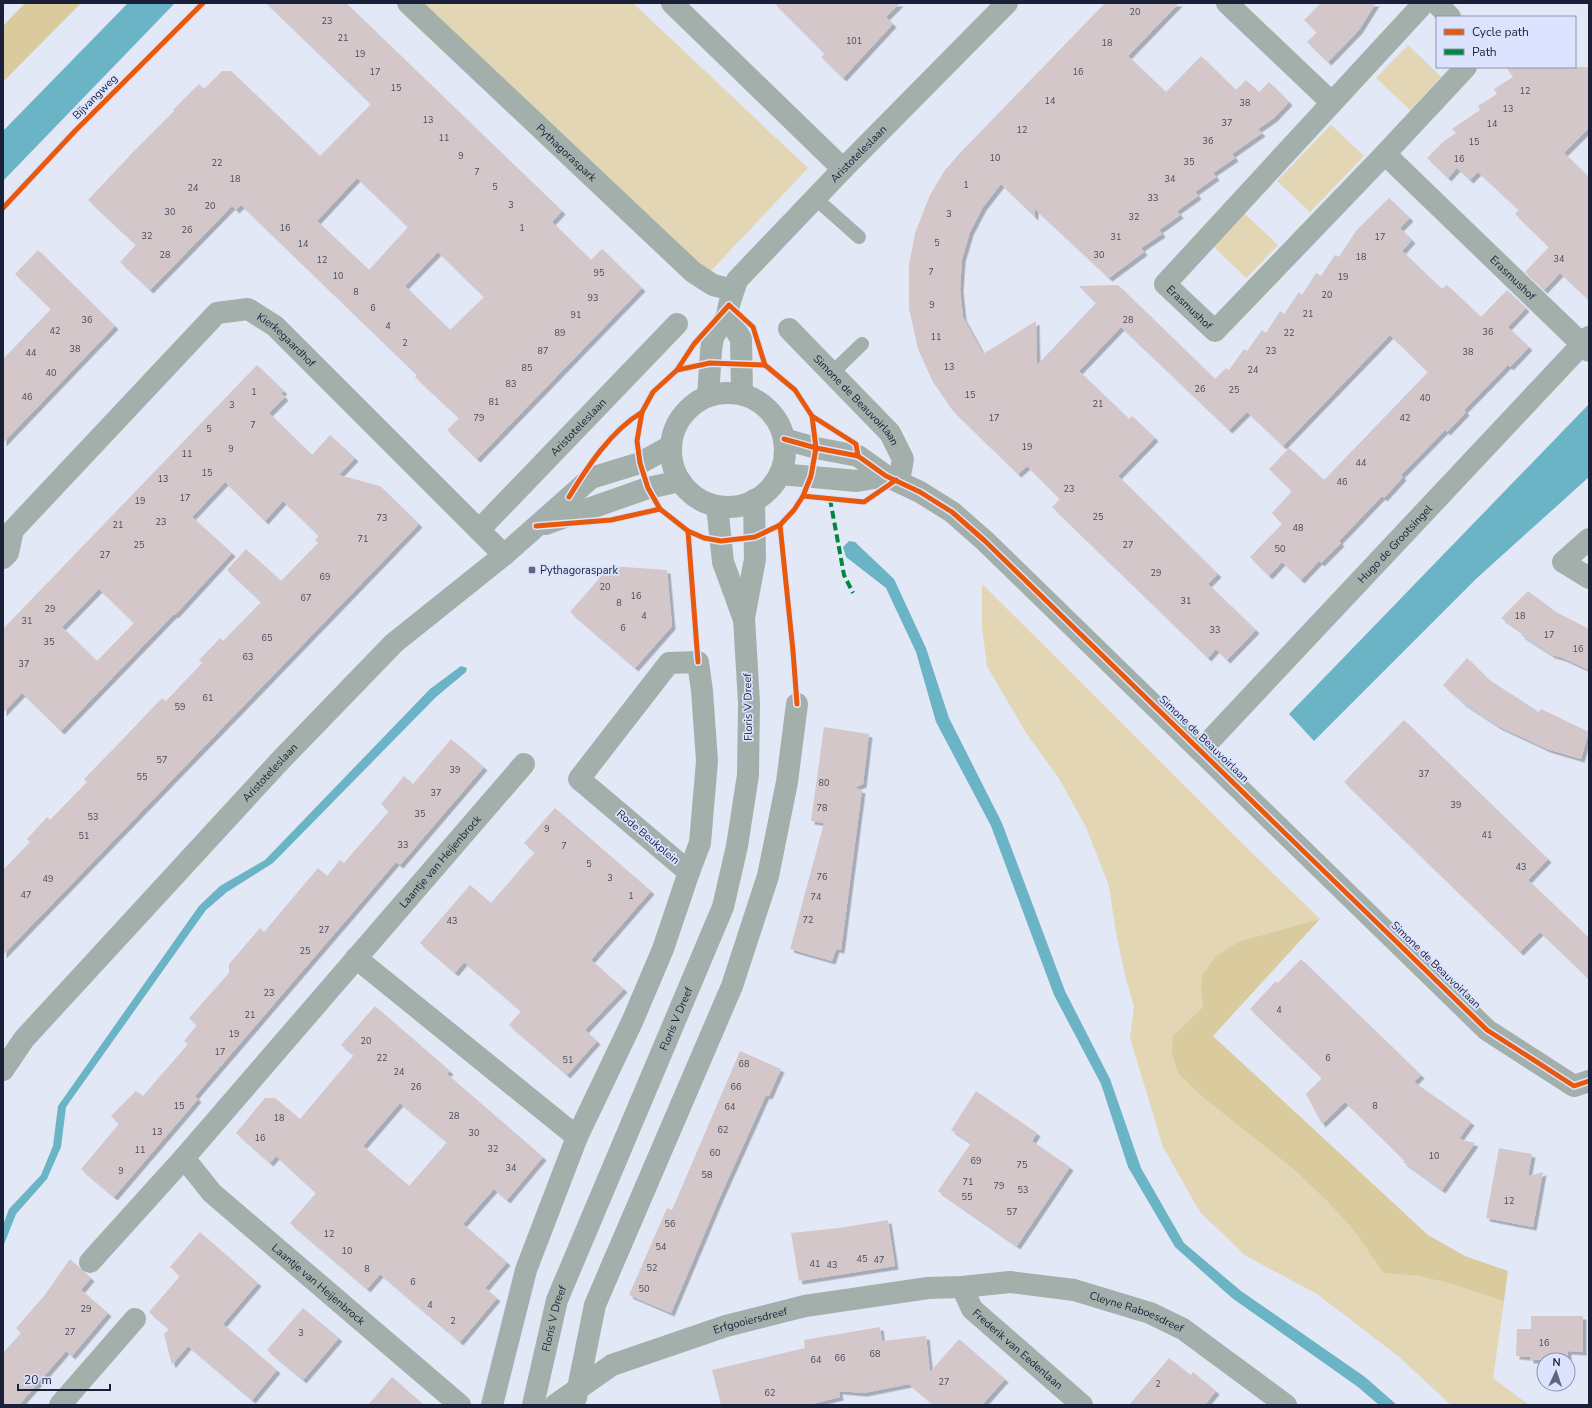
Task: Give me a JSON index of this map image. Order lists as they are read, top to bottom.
{
  "streets": {
    "street": [
      "Pythagoraspark",
      "Aristoteleslaan",
      "Erasmushof",
      "Kierkegaardhof",
      "Simone de Beauvoirlaan",
      "Hugo de Grootsingel",
      "Floris V Dreef",
      "Rode Beukplein",
      "Laantje van Heijenbrock",
      "Cleyne Raboesdreef",
      "Erfgooiersdreef",
      "Frederik van Eedenlaan"
    ],
    "cycle path": ["Bijvangweg"]
  },
  "crossings": [
    ["Pythagoraspark", "Aristoteleslaan"],
    ["Aristoteleslaan", "Kierkegaardhof"],
    ["Aristoteleslaan", "Simone de Beauvoirlaan"],
    ["Aristoteleslaan", "Floris V Dreef"],
    ["Erasmushof", "Hugo de Grootsingel"],
    ["Simone de Beauvoirlaan", "Hugo de Grootsingel"],
    ["Simone de Beauvoirlaan", "Floris V Dreef"],
    ["Cleyne Raboesdreef", "Erfgooiersdreef"],
    ["Cleyne Raboesdreef", "Frederik van Eedenlaan"],
    ["Erfgooiersdreef", "Frederik van Eedenlaan"]
  ],
  "places": {
    "transit": ["Pythagoraspark"]
  },
  "house_numbers": [
    "20",
    "23",
    "21",
    "101",
    "18",
    "19",
    "17",
    "16",
    "15",
    "12",
    "14",
    "38",
    "13",
    "13",
    "37",
    "14",
    "12",
    "11",
    "36",
    "15",
    "9",
    "10",
    "16",
    "35",
    "22",
    "7",
    "18",
    "34",
    "1",
    "5",
    "24",
    "33",
    "3",
    "20",
    "30",
    "3",
    "32",
    "16",
    "1",
    "26",
    "32",
    "31",
    "17",
    "5",
    "14",
    "28",
    "30",
    "18",
    "34",
    "12",
    "7",
    "95",
    "10",
    "19",
    "8",
    "20",
    "93",
    "9",
    "6",
    "21",
    "91",
    "36",
    "28",
    "4",
    "42",
    "36",
    "89",
    "22",
    "11",
    "2",
    "38",
    "87",
    "23",
    "38",
    "44",
    "13",
    "85",
    "24",
    "40",
    "83",
    "26",
    "25",
    "1",
    "15",
    "46",
    "40",
    "81",
    "21",
    "3",
    "79",
    "17",
    "42",
    "7",
    "5",
    "19",
    "9",
    "11",
    "44",
    "15",
    "13",
    "46",
    "23",
    "17",
    "19",
    "25",
    "73",
    "23",
    "21",
    "48",
    "71",
    "25",
    "27",
    "50",
    "27",
    "29",
    "69",
    "20",
    "16",
    "67",
    "31",
    "8",
    "29",
    "4",
    "18",
    "31",
    "6",
    "33",
    "17",
    "65",
    "35",
    "16",
    "63",
    "37",
    "61",
    "59",
    "57",
    "39",
    "37",
    "55",
    "80",
    "37",
    "39",
    "78",
    "35",
    "53",
    "9",
    "41",
    "51",
    "33",
    "7",
    "5",
    "43",
    "76",
    "3",
    "49",
    "47",
    "1",
    "74",
    "72",
    "43",
    "27",
    "25",
    "23",
    "4",
    "21",
    "19",
    "20",
    "17",
    "22",
    "6",
    "51",
    "68",
    "24",
    "26",
    "66",
    "15",
    "8",
    "64",
    "28",
    "18",
    "62",
    "13",
    "30",
    "16",
    "32",
    "11",
    "60",
    "10",
    "69",
    "75",
    "34",
    "9",
    "58",
    "71",
    "79",
    "53",
    "55",
    "12",
    "57",
    "56",
    "12",
    "54",
    "10",
    "45",
    "47",
    "41",
    "43",
    "52",
    "8",
    "6",
    "50",
    "4",
    "29",
    "2",
    "27",
    "3",
    "16",
    "68",
    "66",
    "64",
    "27",
    "2",
    "62"
  ],
  "legend": ["Cycle path", "Path"],
  "scale_bar": "20 m",
  "north": "top"
}
